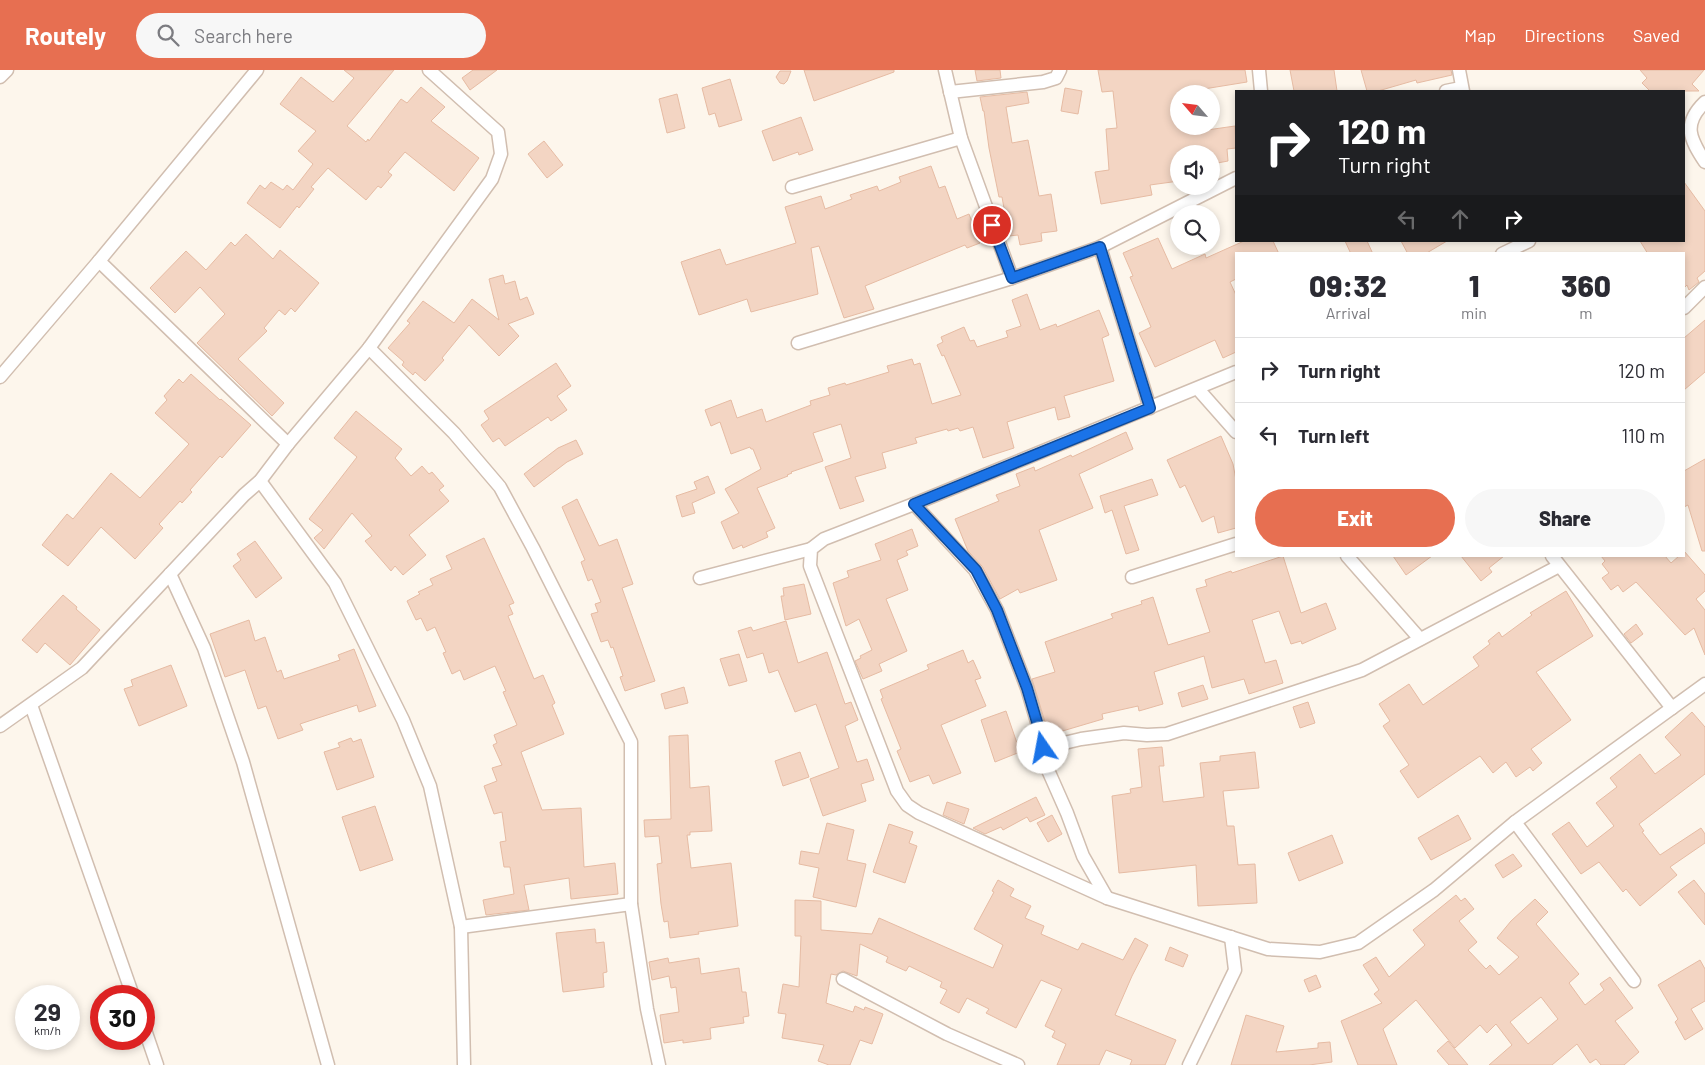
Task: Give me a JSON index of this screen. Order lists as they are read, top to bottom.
{
  "north": "top left",
  "page": {
    "header": "Routely",
    "search": "Search here",
    "nav": ["Map", "Directions", "Saved"],
    "turn": ["120 m", "Turn right"],
    "eta": [
      "09:32",
      "Arrival",
      "1",
      "min",
      "360",
      "m"
    ],
    "list": [
      {
        "name": "Turn right",
        "value": "120 m"
      },
      {
        "name": "Turn left",
        "value": "110 m"
      }
    ],
    "buttons": ["Exit", "Share"],
    "speed": "29 km/h",
    "limit": "30"
  }
}
